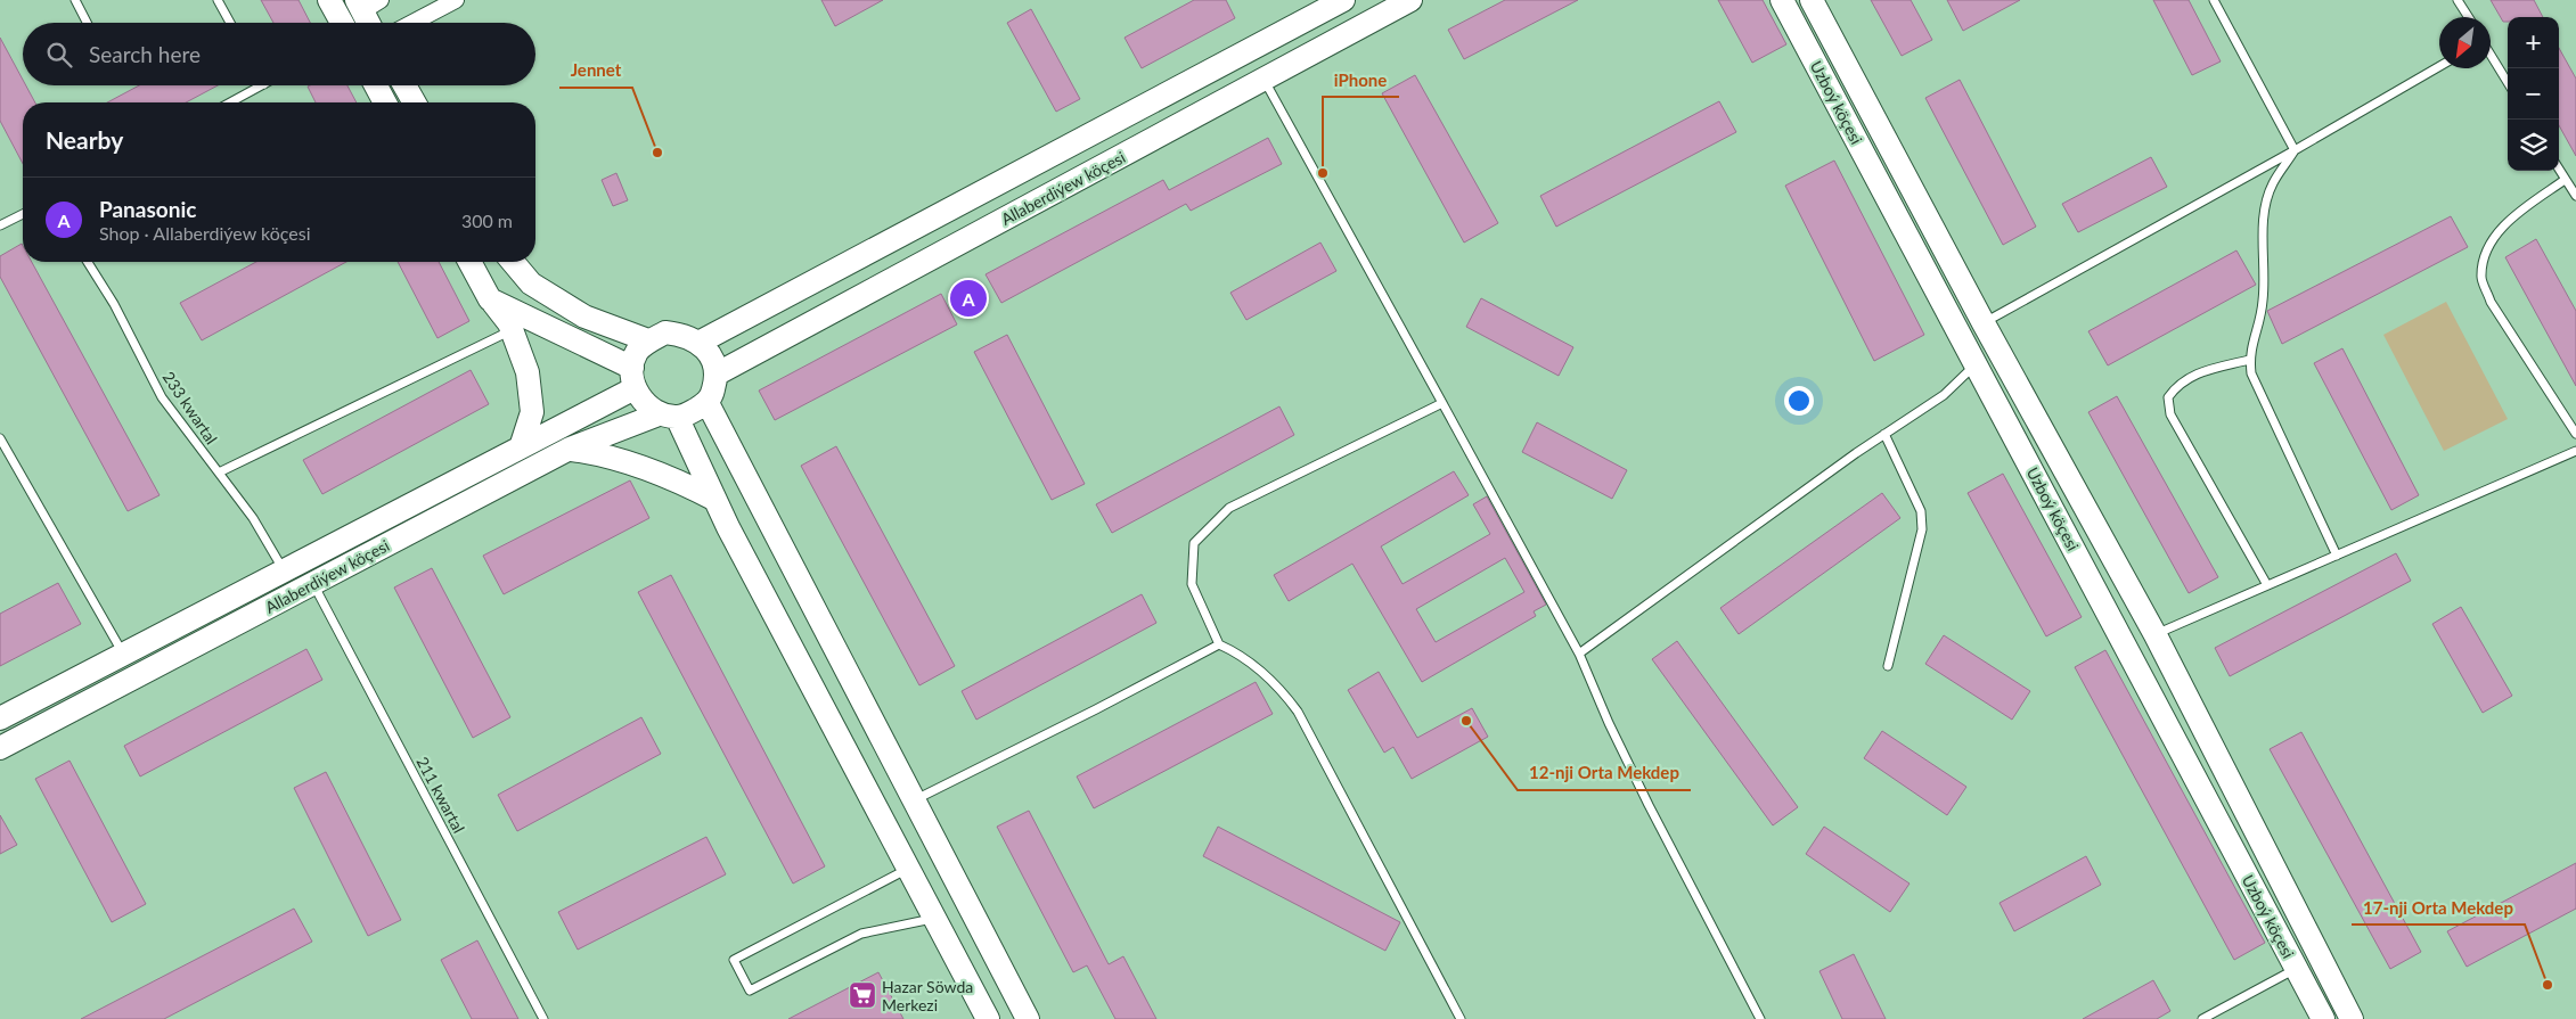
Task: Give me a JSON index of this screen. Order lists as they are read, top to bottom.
{
  "streets": {
    "street": ["Uzboý köçesi", "Allaberdiýew köçesi"],
    "lane": ["233 kwartal", "211 kwartal"]
  },
  "crossings": [
    ["Allaberdiýew köçesi", "233 kwartal"],
    ["Allaberdiýew köçesi", "211 kwartal"]
  ],
  "places": {
    "other": [
      "Jennet",
      "iPhone",
      "12-nji Orta Mekdep",
      "17-nji Orta Mekdep"
    ],
    "supermarket": ["Hazar Söwda Merkezi"]
  },
  "north": "bottom left",
  "page": {
    "map_buttons": ["+", "−"],
    "search": "Search here",
    "heading": "Nearby",
    "list": [
      {
        "mark": "A",
        "name": "Panasonic",
        "note": "Shop · Allaberdiýew köçesi",
        "value": "300 m"
      }
    ],
    "pins": "A"
  }
}
